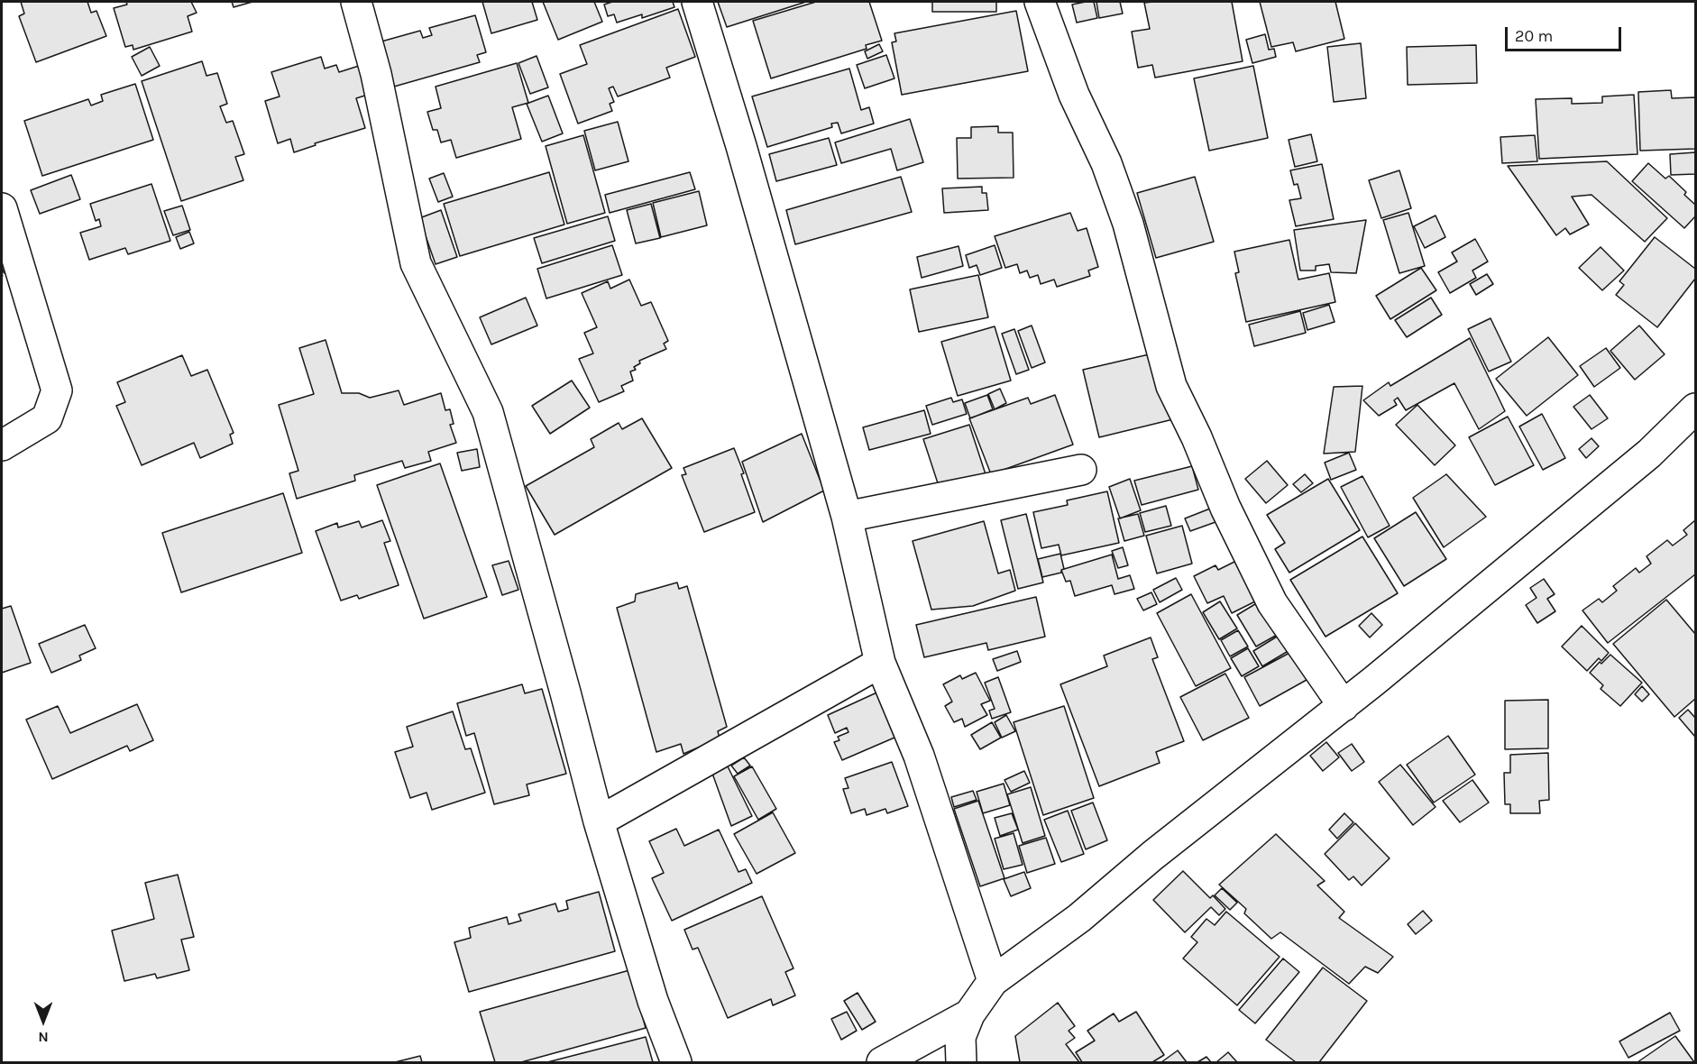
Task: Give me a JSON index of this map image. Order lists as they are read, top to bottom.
{
  "scale_bar": "20 m",
  "north": "bottom"
}
